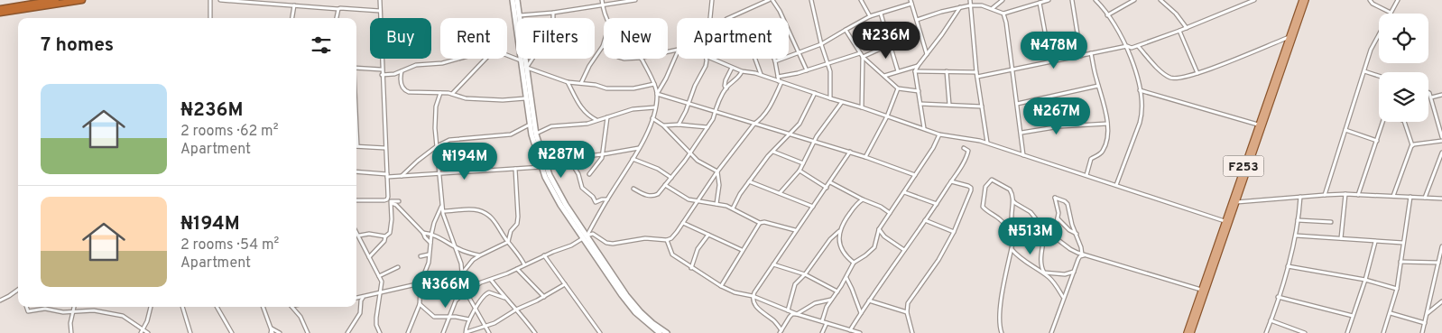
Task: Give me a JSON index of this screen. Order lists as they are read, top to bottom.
{
  "streets": {
    "main road": ["F253"]
  },
  "page": {
    "chip": [
      "Buy",
      "Rent",
      "Filters",
      "New",
      "Apartment"
    ],
    "heading": "7 homes",
    "price": [
      "₦236M",
      "₦478M",
      "₦267M",
      "₦287M",
      "₦194M",
      "₦513M",
      "₦366M"
    ],
    "list": [
      {
        "name": "₦236M",
        "note": "2 rooms · 62 m² · Apartment"
      },
      {
        "name": "₦194M",
        "note": "2 rooms · 54 m² · Apartment"
      }
    ]
  }
}
